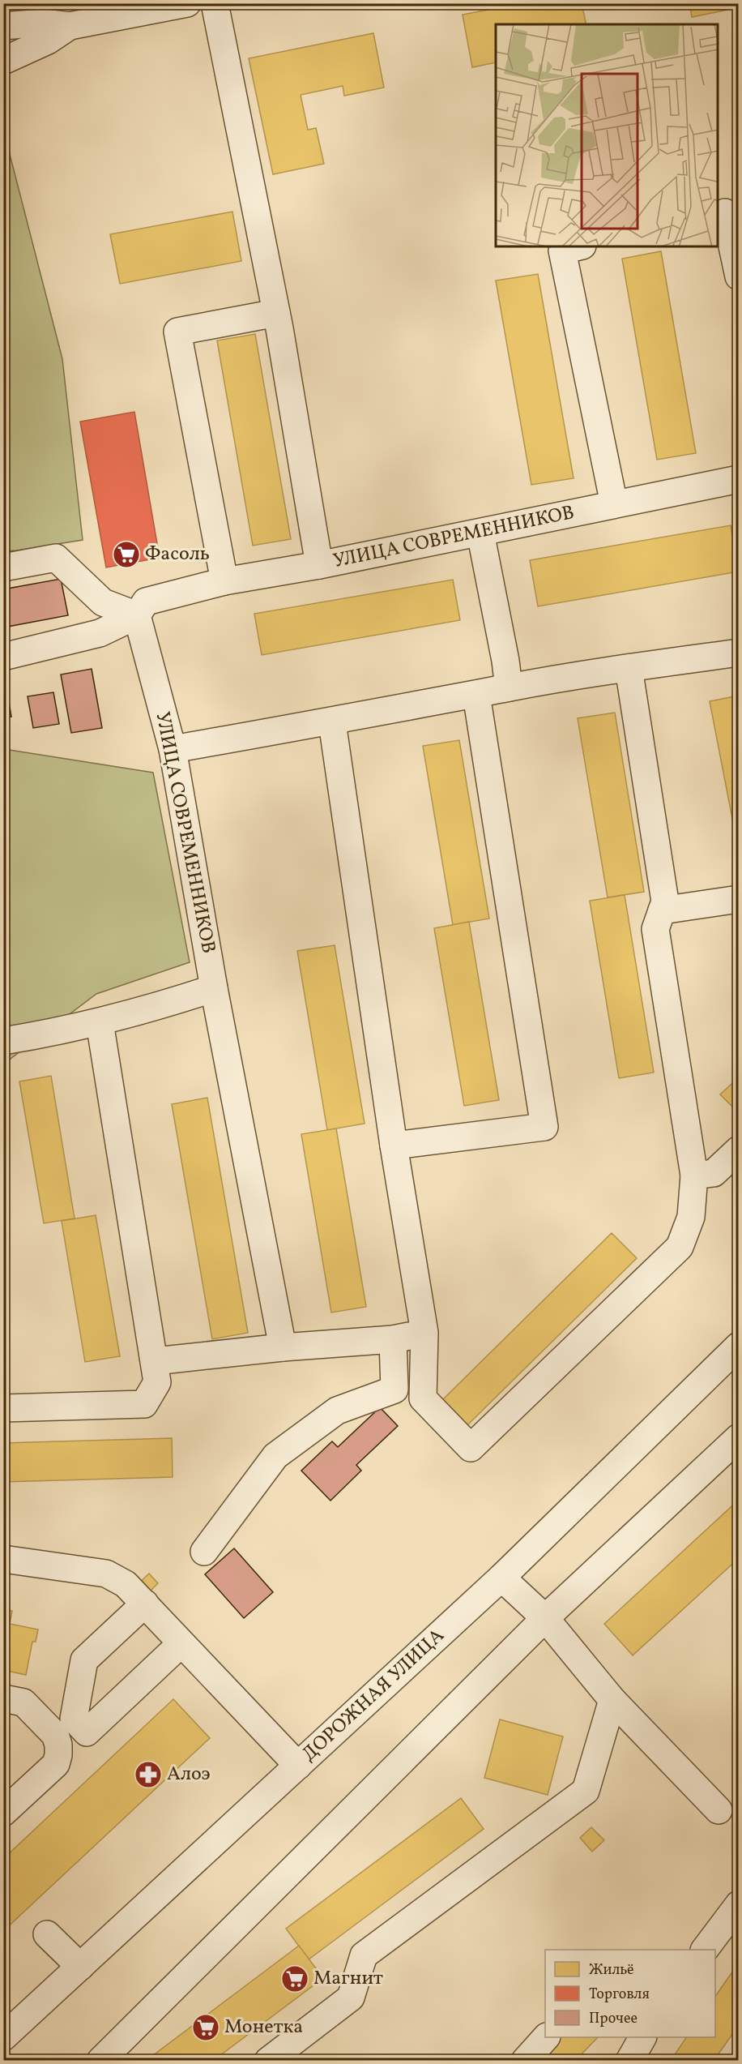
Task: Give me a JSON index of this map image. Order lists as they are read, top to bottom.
{
  "streets": {
    "street": ["УЛИЦА СОВРЕМЕННИКОВ", "ДОРОЖНАЯ УЛИЦА"]
  },
  "places": {
    "supermarket": ["Фасоль", "Магнит", "Монетка"],
    "pharmacy": ["Алоэ"]
  },
  "legend": ["Жильё", "Торговля", "Прочее"]
}
